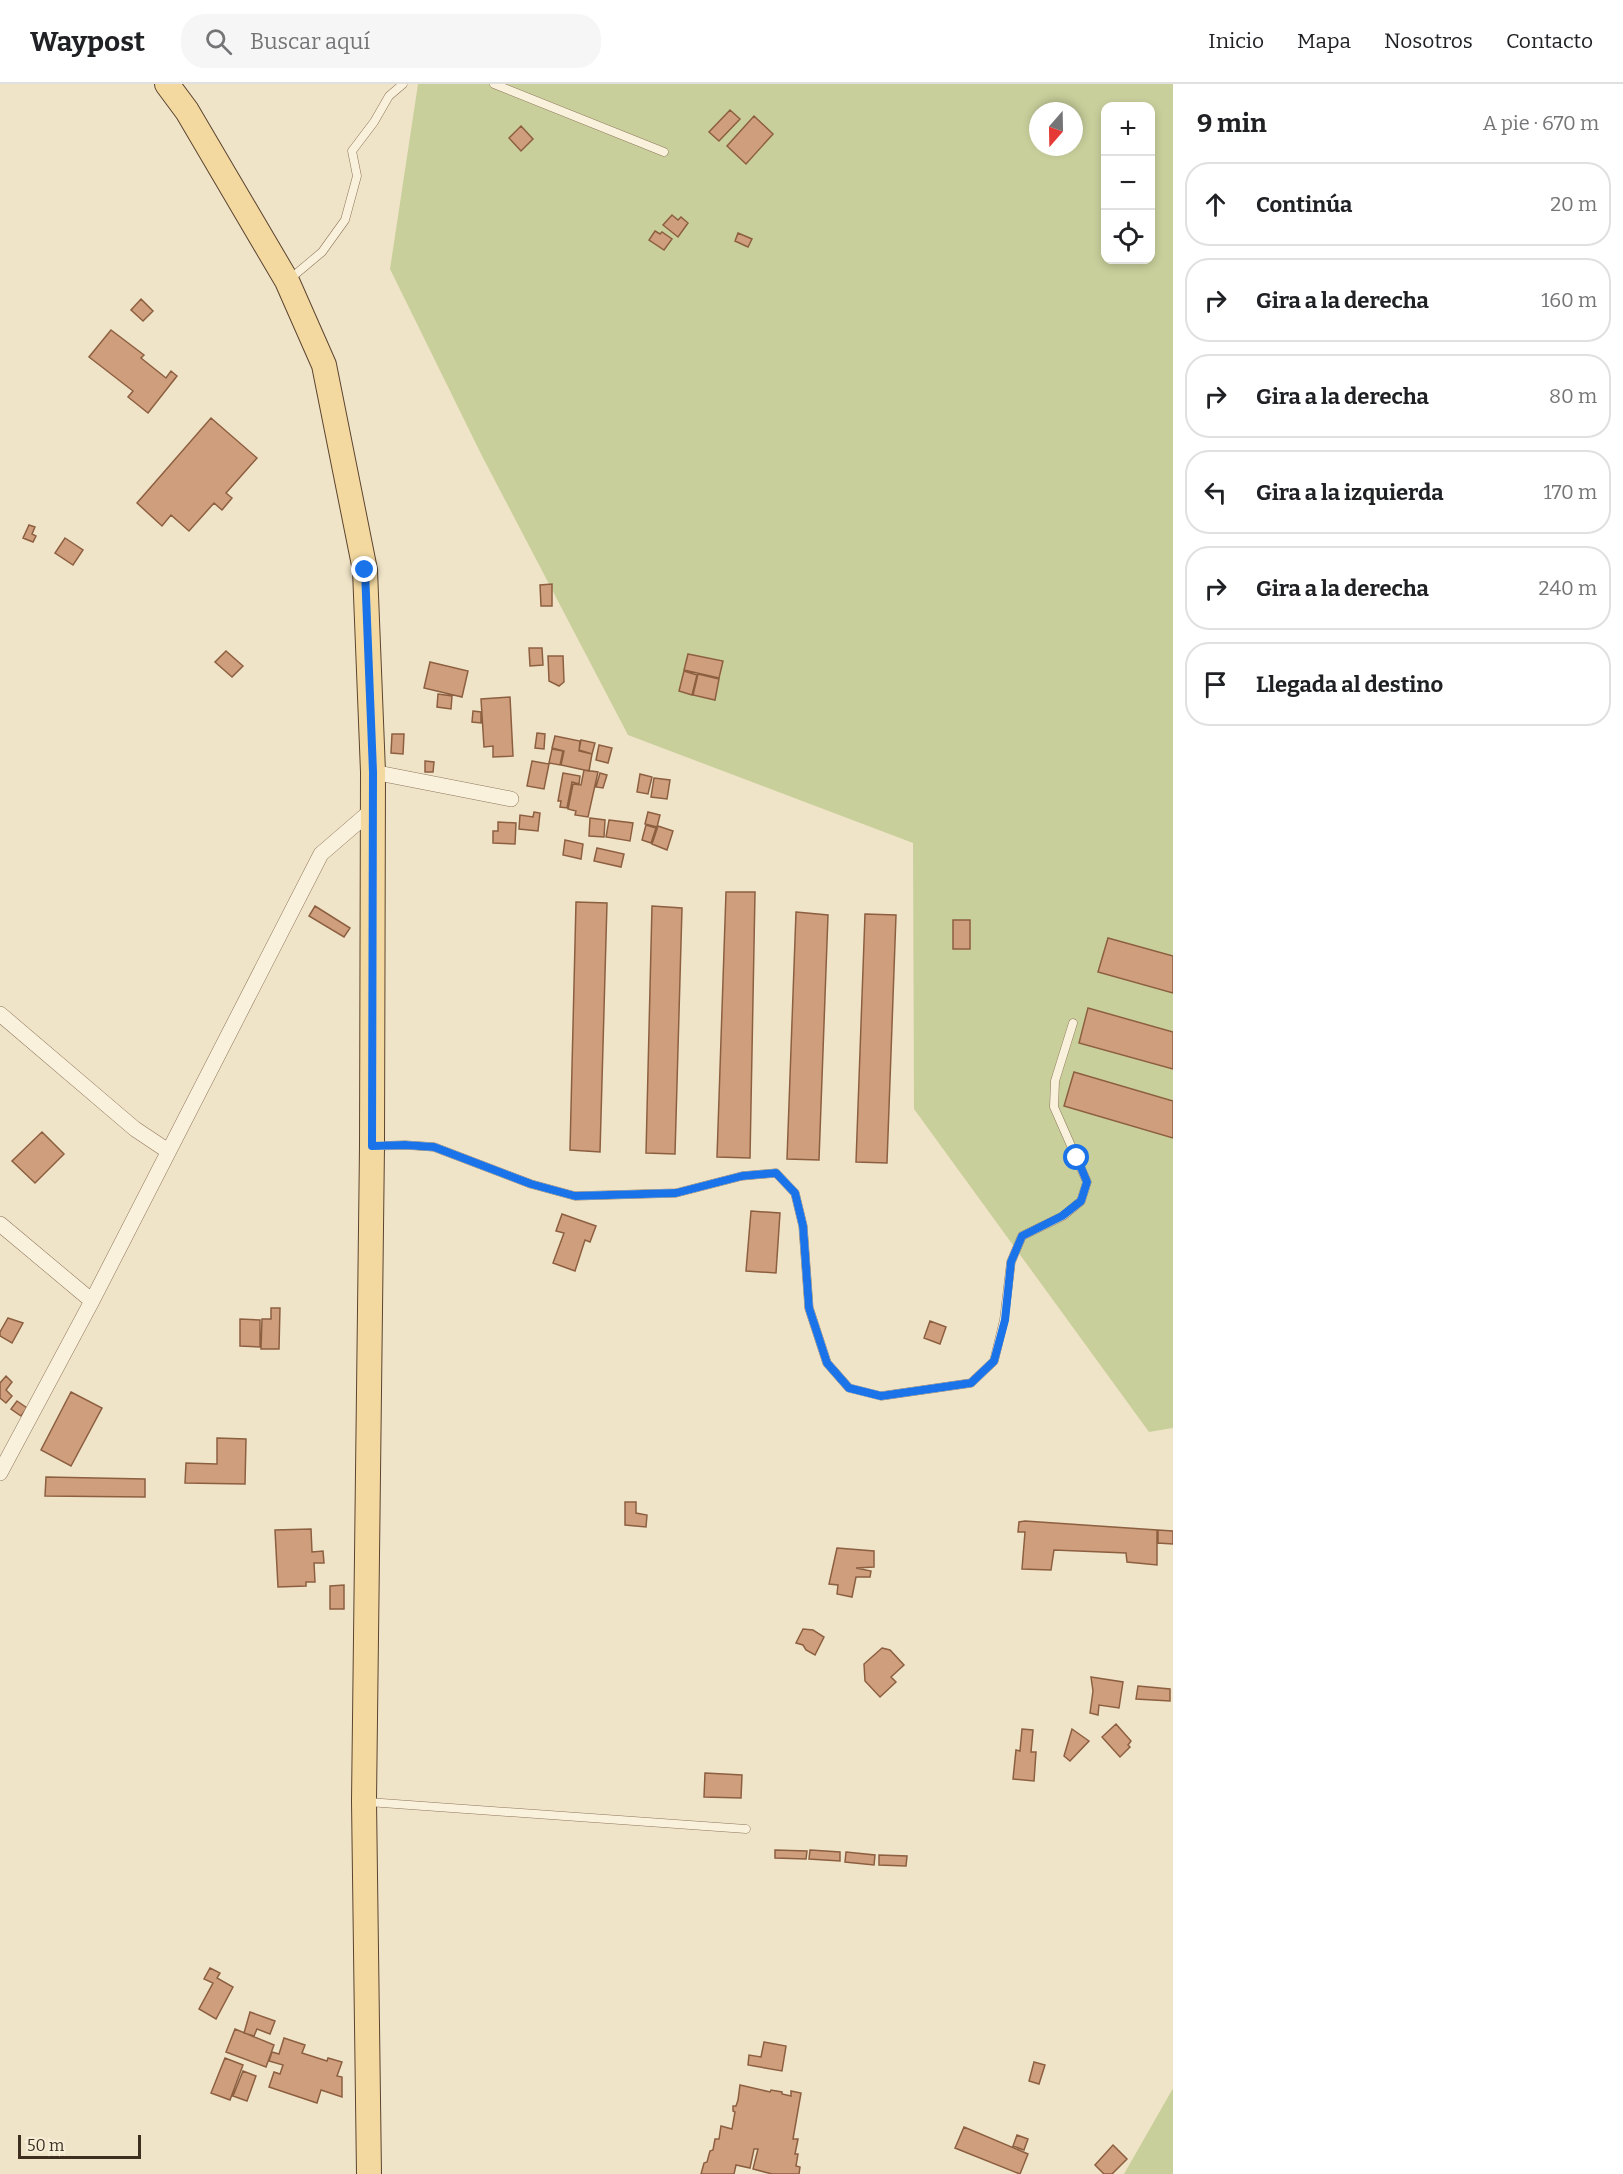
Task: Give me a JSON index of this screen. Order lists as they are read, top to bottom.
{
  "scale_bar": "50 m",
  "north": "bottom",
  "page": {
    "header": "Waypost",
    "search": "Buscar aquí",
    "nav": [
      "Inicio",
      "Mapa",
      "Nosotros",
      "Contacto"
    ],
    "heading": ["9 min", "A pie · 670 m"],
    "map_buttons": ["+", "−"],
    "list": [
      ["Continúa", "20 m"],
      ["Gira a la derecha", "160 m"],
      ["Gira a la derecha", "80 m"],
      ["Gira a la izquierda", "170 m"],
      ["Gira a la derecha", "240 m"],
      "Llegada al destino"
    ],
    "scale": "50 m"
  }
}
